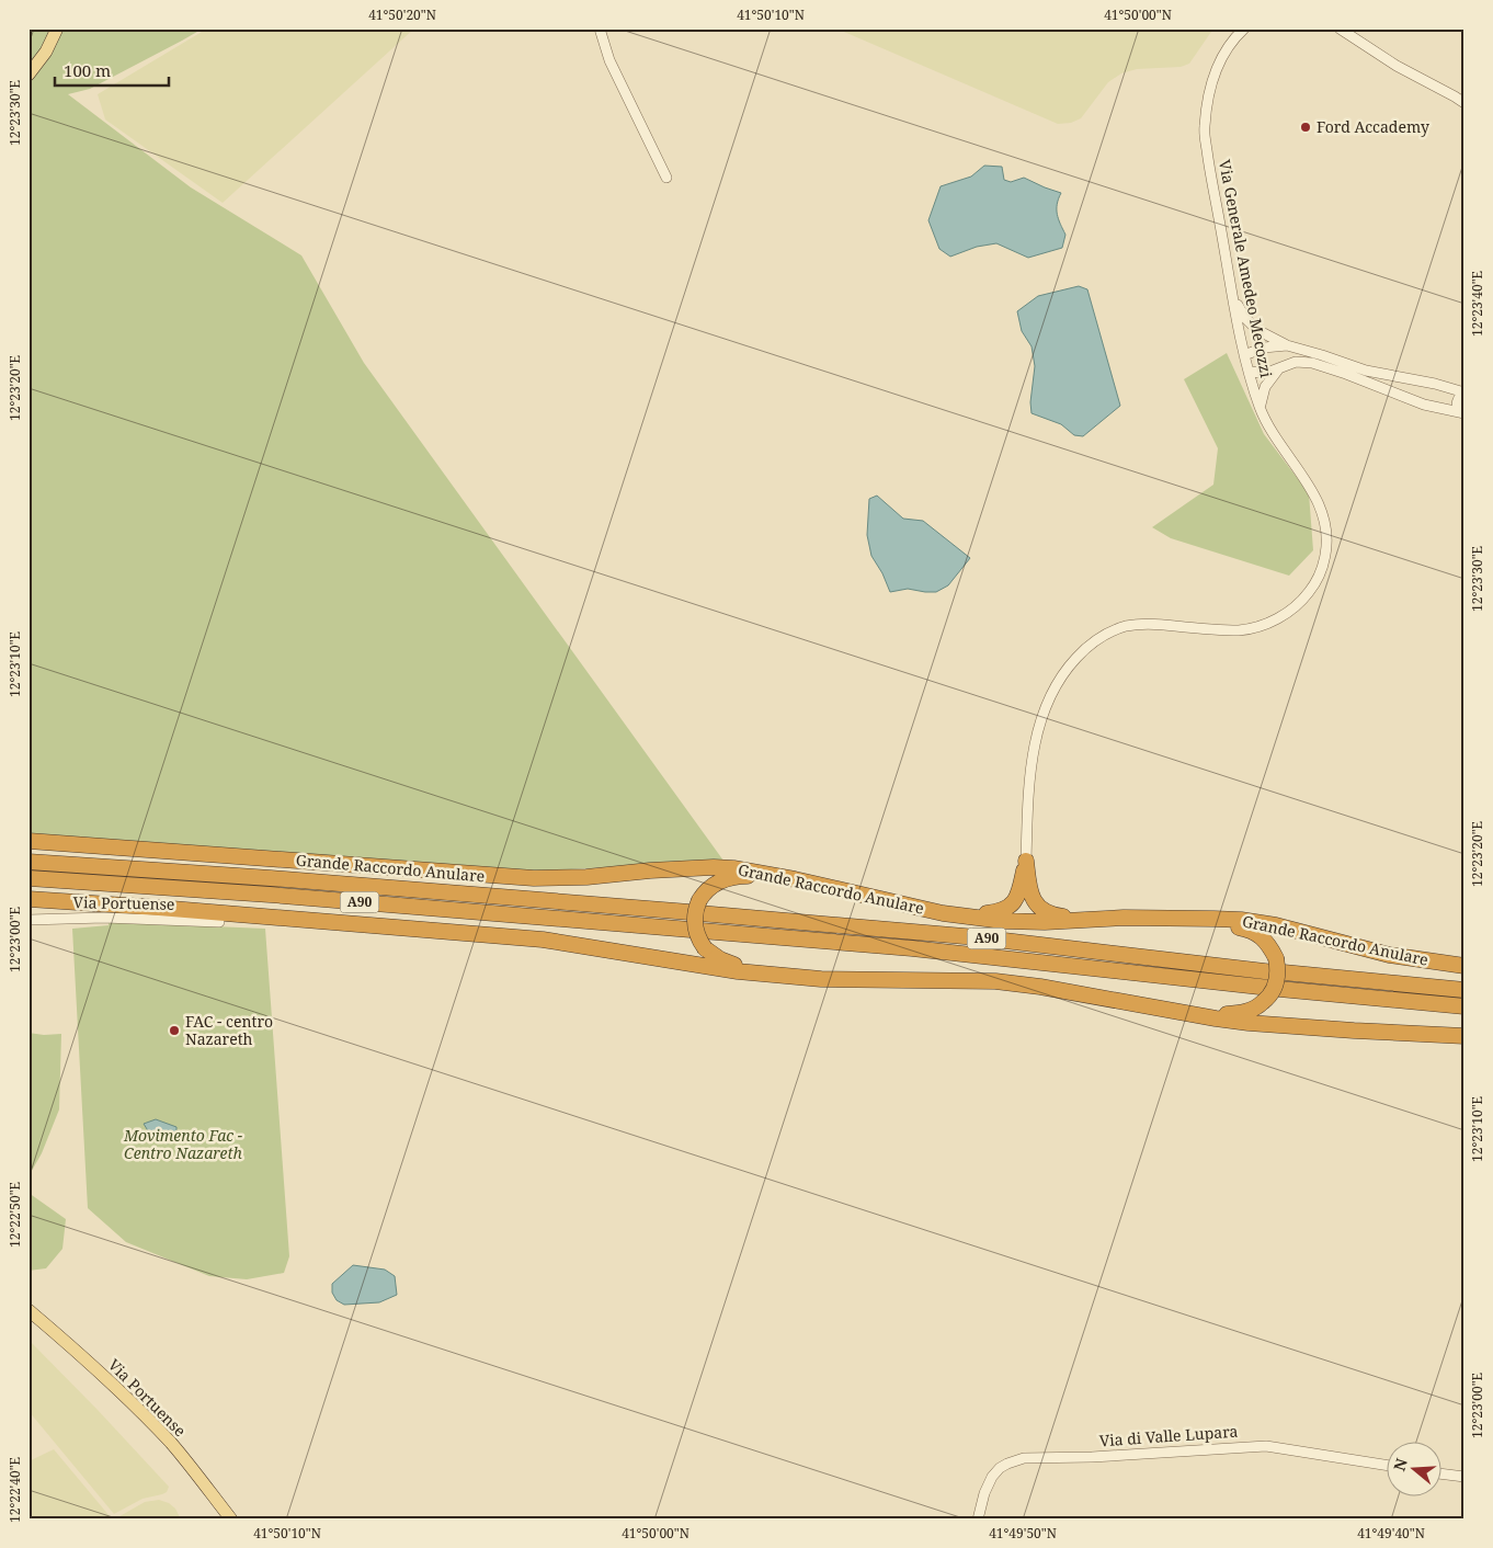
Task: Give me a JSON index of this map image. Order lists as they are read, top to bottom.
{
  "streets": {
    "highway": ["Grande Raccordo Anulare", "A90"],
    "main road": ["Via Portuense"],
    "street": ["Via Generale Amedeo Mecozzi", "Via di Valle Lupara"]
  },
  "parks": ["Movimento Fac - Centro Nazareth"],
  "places": ["Ford Accademy", "FAC - centro Nazareth"],
  "scale_bar": "100 m",
  "north": "left",
  "coordinates": [
    "41°50'20\"N",
    "41°50'10\"N",
    "41°50'00\"N",
    "12°23'30\"E",
    "12°23'40\"E",
    "12°23'20\"E",
    "12°23'10\"E",
    "12°23'00\"E",
    "12°22'50\"E",
    "12°22'40\"E",
    "41°49'50\"N",
    "41°49'40\"N"
  ]
}
